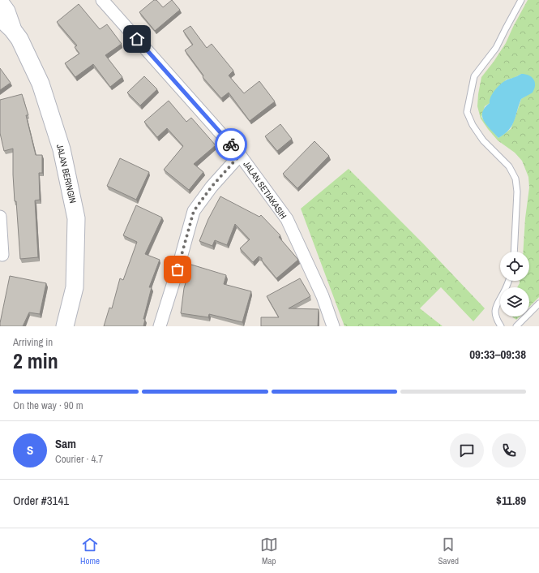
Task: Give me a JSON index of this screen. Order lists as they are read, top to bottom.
{
  "streets": {
    "street": ["JALAN BERINGIN", "JALAN SETIAKASIH"]
  },
  "page": {
    "heading": ["2 min", "Arriving in", "09:33–09:38"],
    "panel": [
      "Sam",
      "Courier · 4.7",
      "Order #3141",
      "$11.89"
    ],
    "bar": "On the way · 90 m",
    "round": "S",
    "tabs": ["Home", "Map", "Saved"]
  }
}
